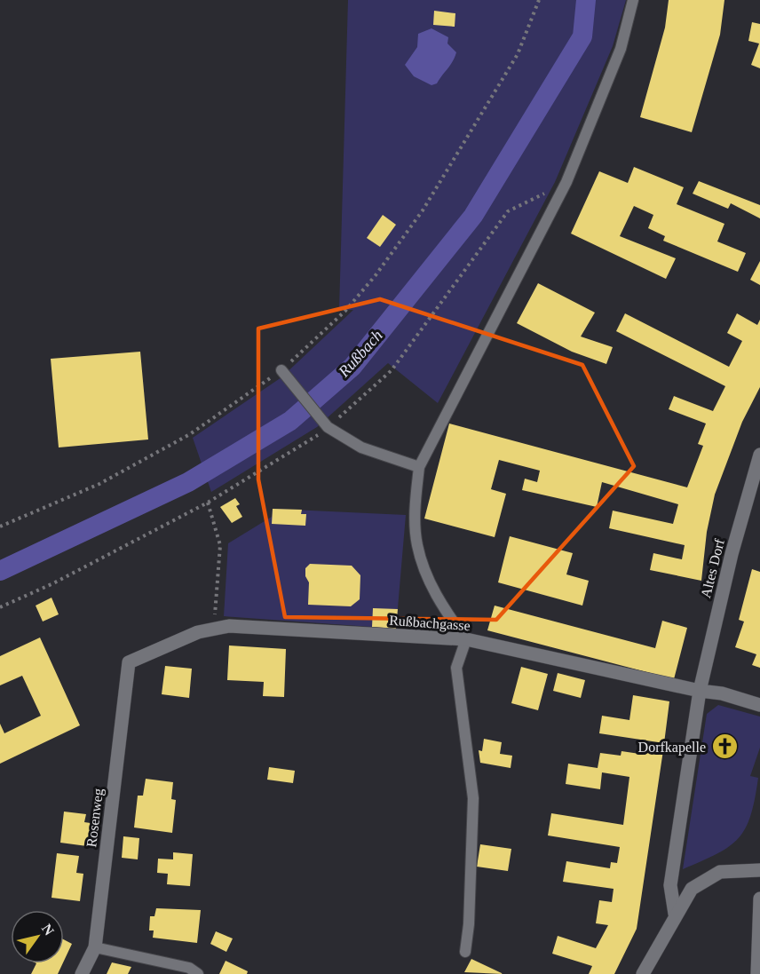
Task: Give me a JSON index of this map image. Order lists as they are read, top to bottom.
{
  "streets": {
    "street": ["Altes Dorf", "Rußbachgasse", "Rosenweg"]
  },
  "crossings": [
    ["Altes Dorf", "Rußbachgasse"],
    ["Rußbachgasse", "Rosenweg"]
  ],
  "water": ["Rußbach"],
  "places": {
    "church": ["Dorfkapelle"]
  },
  "north": "top right"
}
